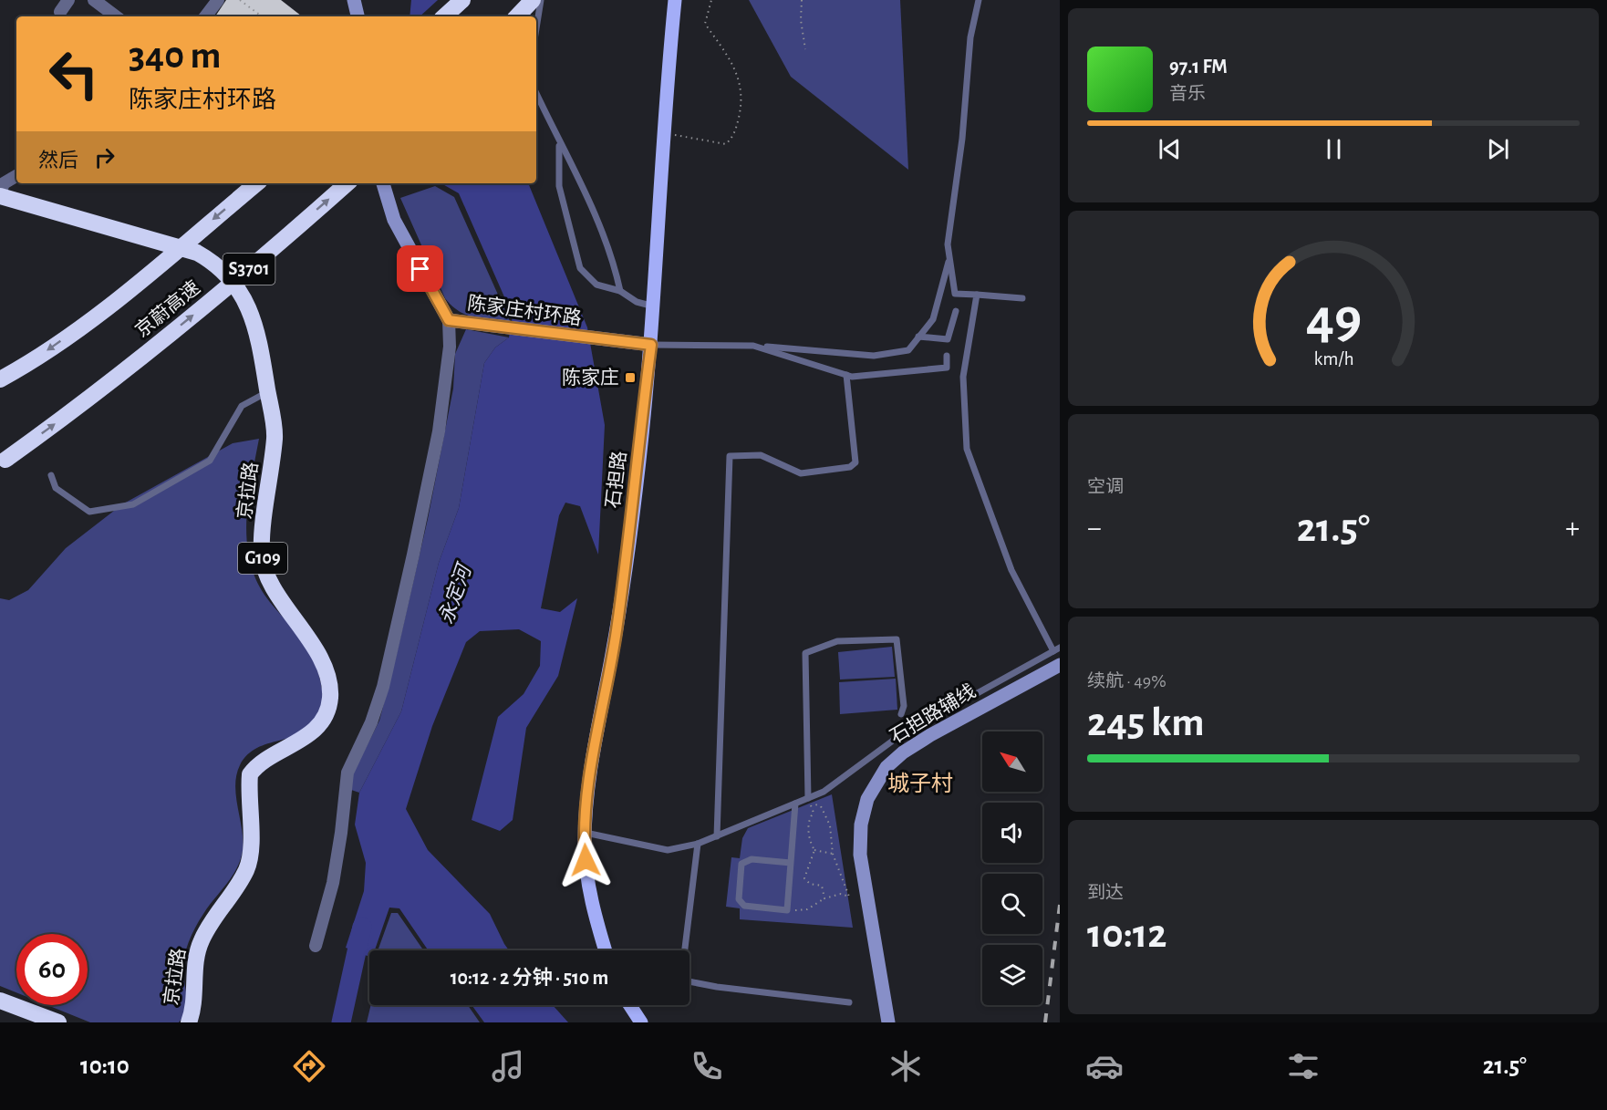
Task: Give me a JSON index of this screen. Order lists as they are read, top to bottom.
{
  "streets": {
    "highway": [
      "S3701",
      "京蔚高速",
      "京拉路",
      "G109"
    ],
    "main road": ["陈家庄村环路", "石担路", "石担路辅线"]
  },
  "crossings": [
    ["陈家庄村环路", "石担路"]
  ],
  "districts": ["城子村"],
  "water": ["永定河"],
  "places": {
    "transit": ["陈家庄"]
  },
  "north": "top left",
  "page": {
    "turn": ["340 m", "陈家庄村环路"],
    "song": ["97.1 FM", "音乐"],
    "then": "然后",
    "tile": [
      "空调",
      ["续航 · 49%", "245 km"],
      ["到达", "10:12"]
    ],
    "heat": ["−", "21.5°", "+"],
    "limit": "60",
    "trip": "10:12 · 2 分钟 · 510 m",
    "tabs": ["10:10", "21.5°"],
    "gauge": ["49", "km/h"]
  }
}
